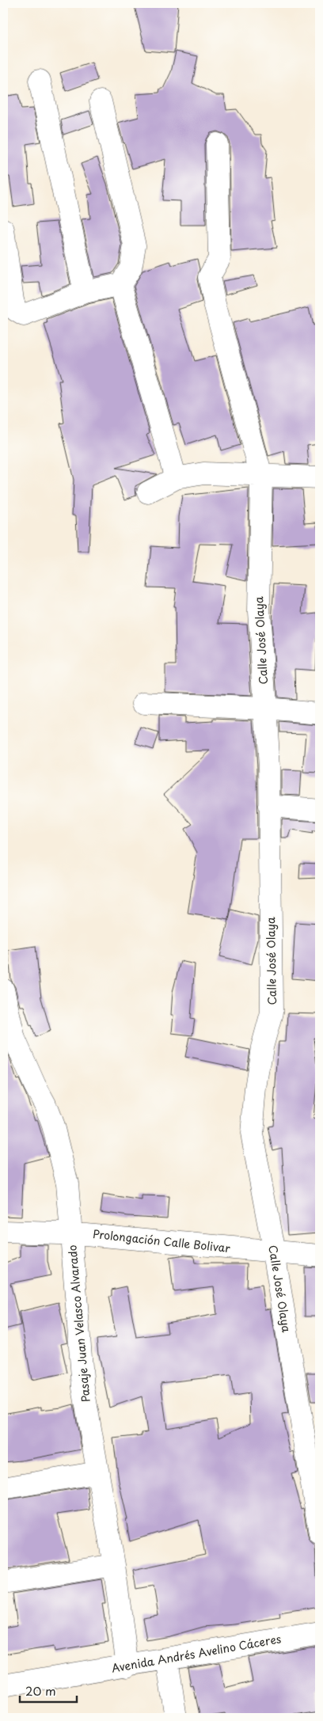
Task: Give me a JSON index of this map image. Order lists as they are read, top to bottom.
{
  "streets": {
    "street": [
      "Calle José Olaya",
      "Prolongación Calle Bolivar",
      "Pasaje Juan Velasco Alvarado",
      "Avenida Andrés Avelino Cáceres"
    ]
  },
  "crossings": [
    ["Calle José Olaya", "Prolongación Calle Bolivar"],
    ["Prolongación Calle Bolivar", "Pasaje Juan Velasco Alvarado"],
    ["Pasaje Juan Velasco Alvarado", "Avenida Andrés Avelino Cáceres"]
  ],
  "scale_bar": "20 m"
}
